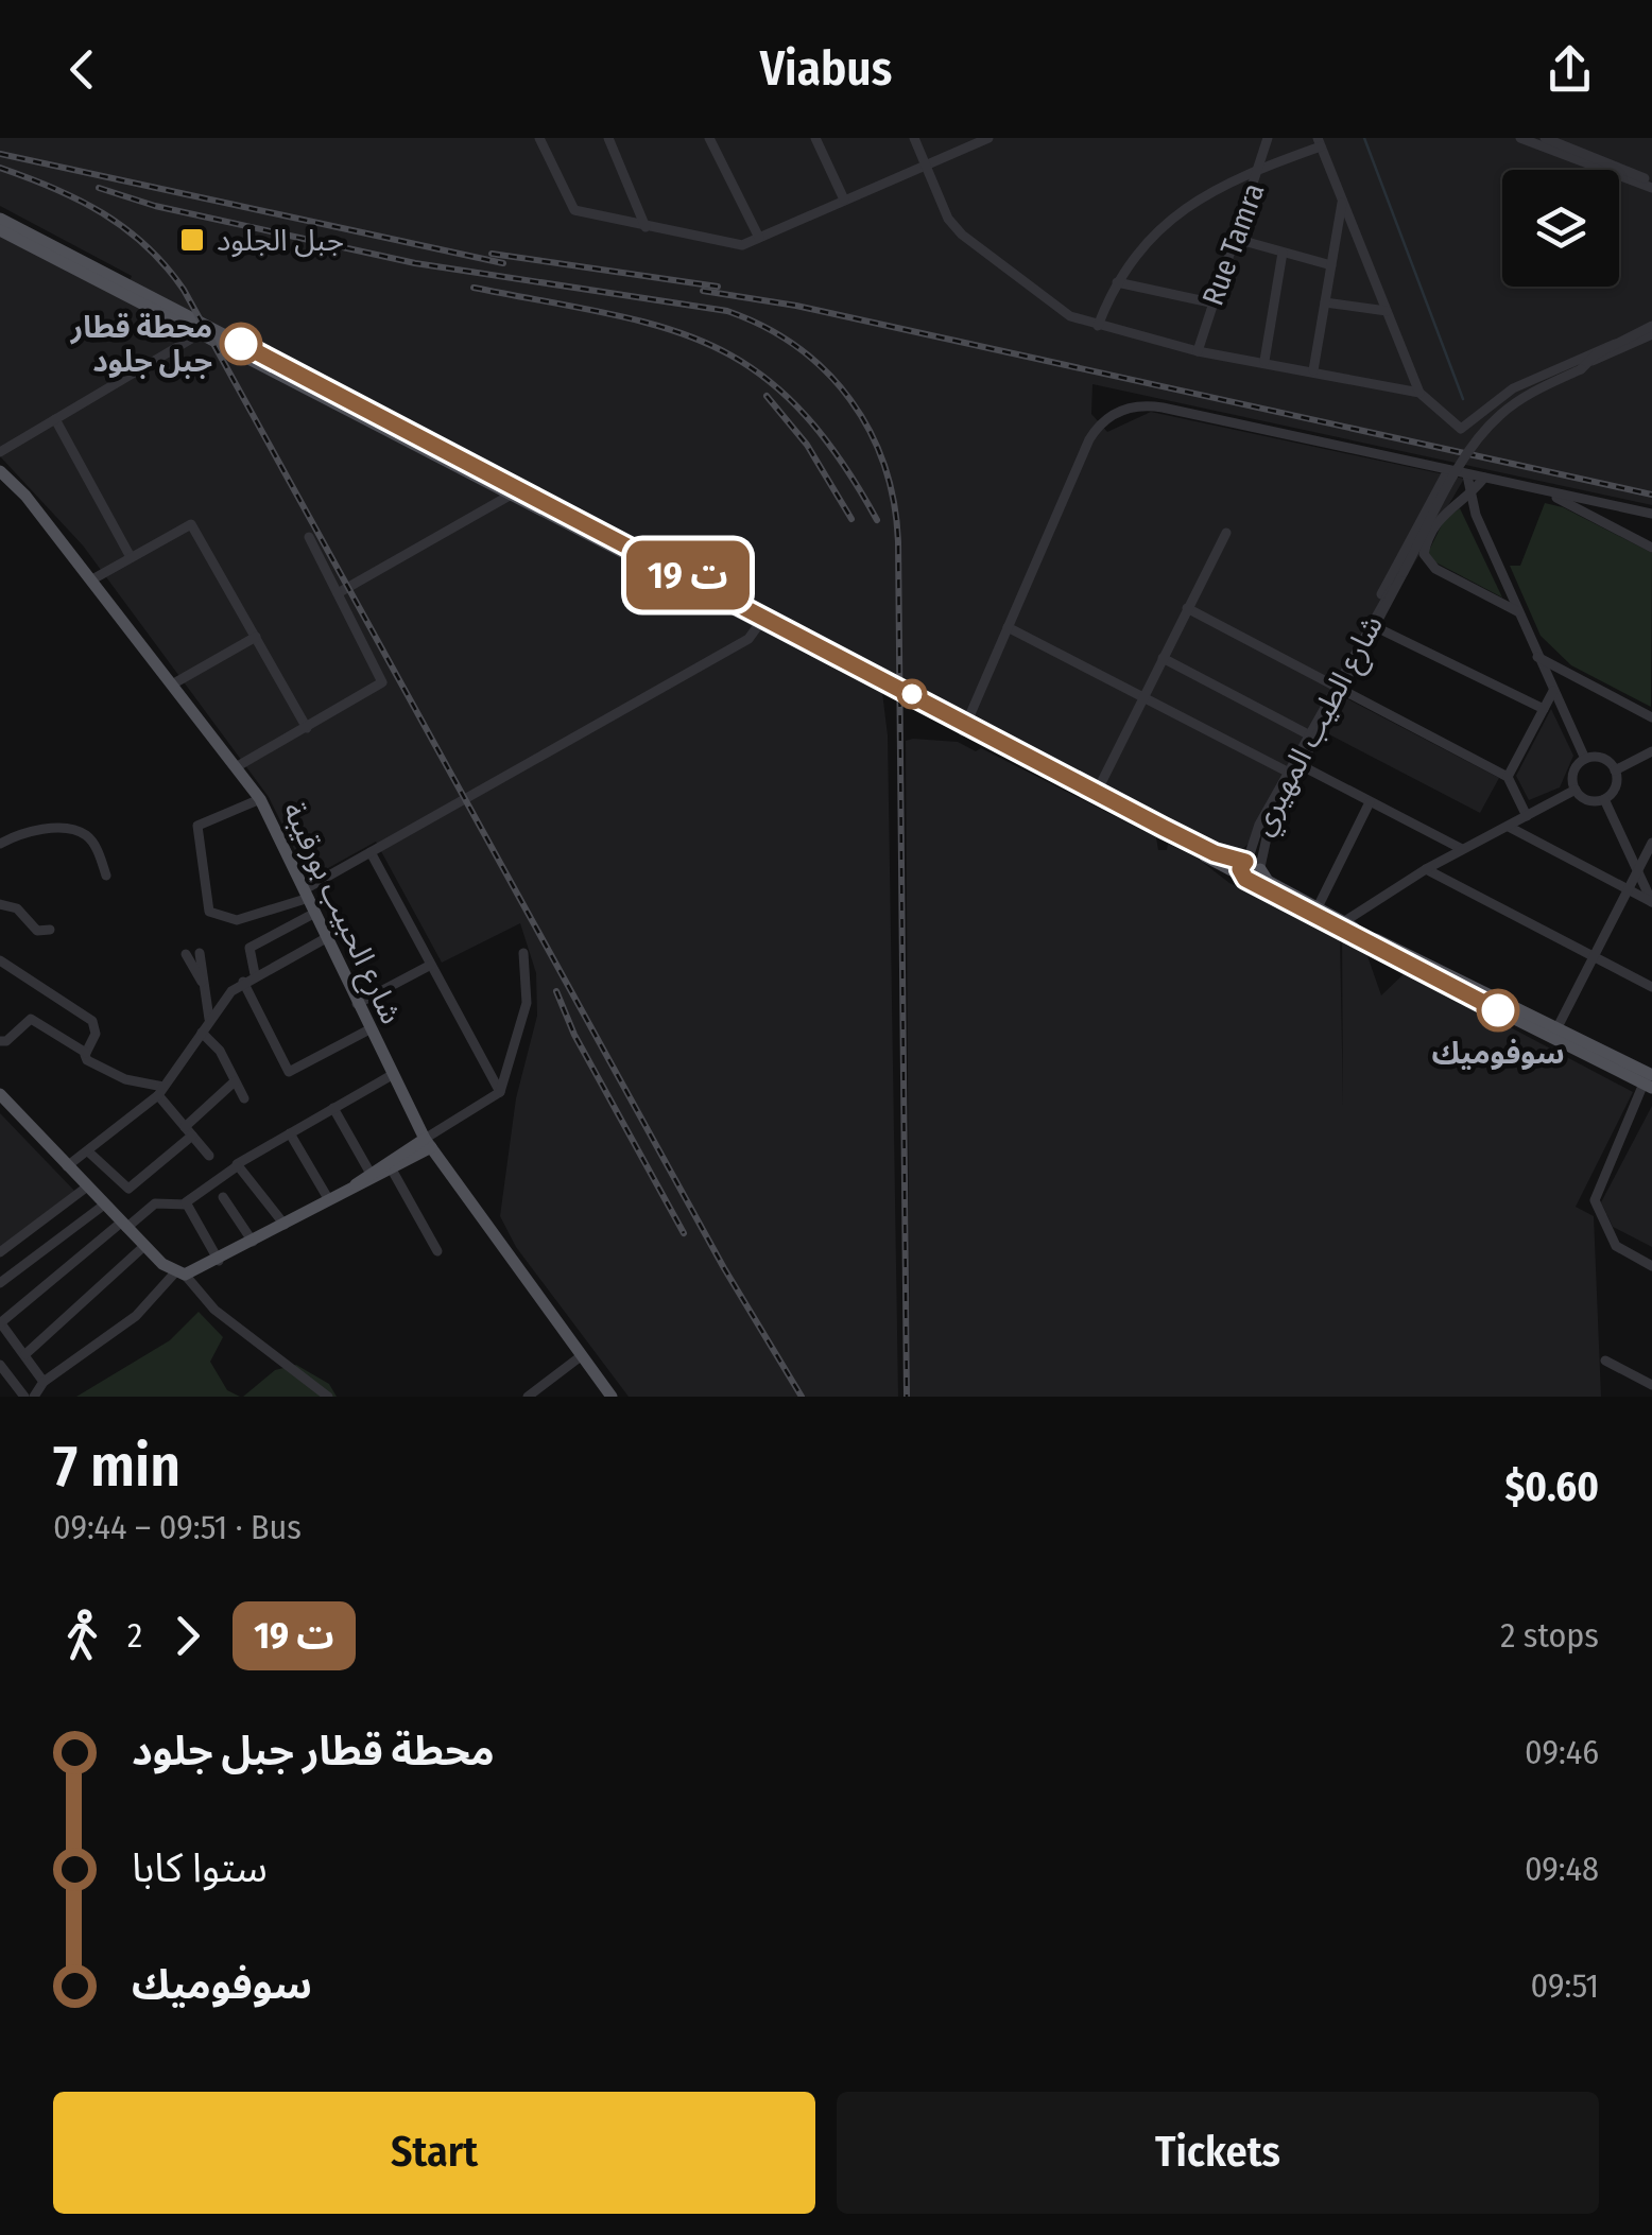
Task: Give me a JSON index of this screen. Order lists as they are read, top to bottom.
{
  "streets": {
    "main road": ["شارع الحبيب بورقيبة"],
    "street": ["Rue Tamra", "شارع الطيب المهيري"]
  },
  "places": {
    "transit": ["جبل الجلود"],
    "other": ["محطة قطار جبل جلود", "سوفوميك"]
  },
  "page": {
    "header": "Viabus",
    "on_map": "19 ت",
    "heading": ["7 min", "09:44 – 09:51 · Bus", "$0.60"],
    "legs": ["2", "19 ت", "2 stops"],
    "list": [
      {
        "name": "محطة قطار جبل جلود",
        "value": "09:46"
      },
      {
        "name": "ستوا كابا",
        "value": "09:48"
      },
      {
        "name": "سوفوميك",
        "value": "09:51"
      }
    ],
    "buttons": ["Start", "Tickets"]
  }
}
